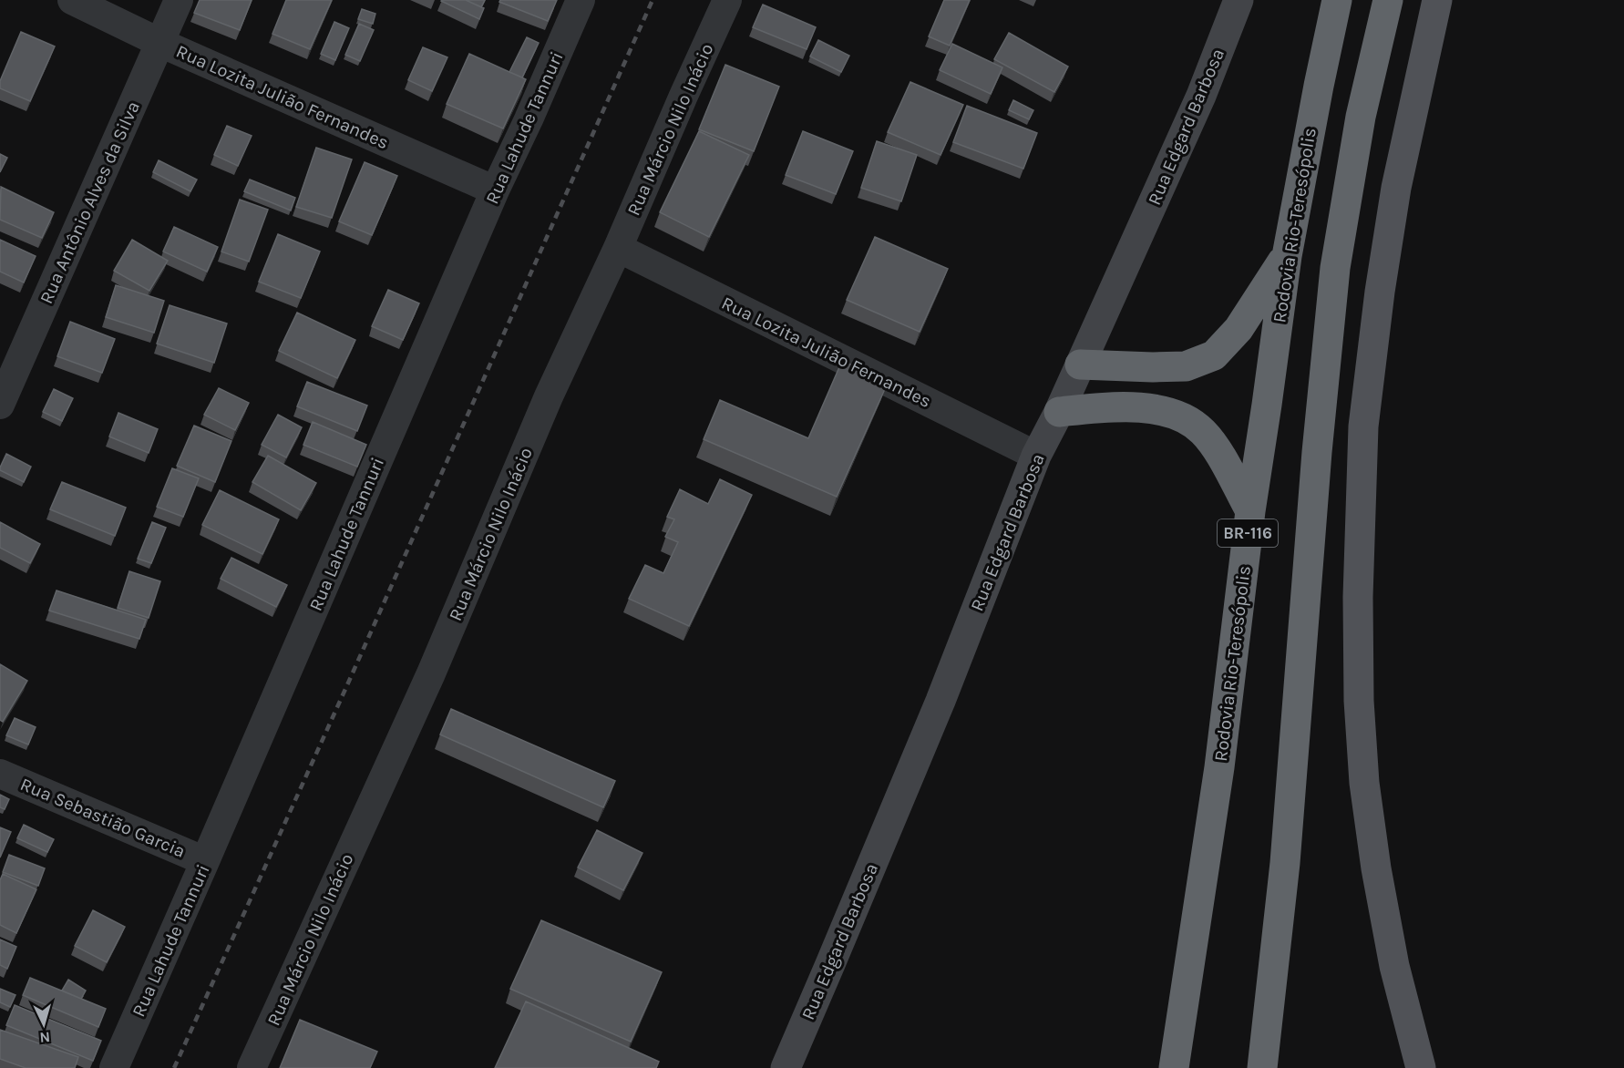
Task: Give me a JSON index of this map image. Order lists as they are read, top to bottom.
{
  "streets": {
    "highway": ["Rodovia Rio-Teresópolis", "BR-116"],
    "street": [
      "Rua Lozita Julião Fernandes",
      "Rua Edgard Barbosa",
      "Rua Lahude Tannuri",
      "Rua Márcio Nilo Inácio",
      "Rua Antônio Alves da Silva",
      "Rua Sebastião Garcia"
    ]
  },
  "crossings": [
    ["Rua Lozita Julião Fernandes", "Rua Edgard Barbosa"],
    ["Rua Lozita Julião Fernandes", "Rua Lahude Tannuri"],
    ["Rua Lozita Julião Fernandes", "Rua Márcio Nilo Inácio"],
    ["Rua Lozita Julião Fernandes", "Rua Antônio Alves da Silva"],
    ["Rua Lahude Tannuri", "Rua Sebastião Garcia"]
  ],
  "north": "bottom"
}
